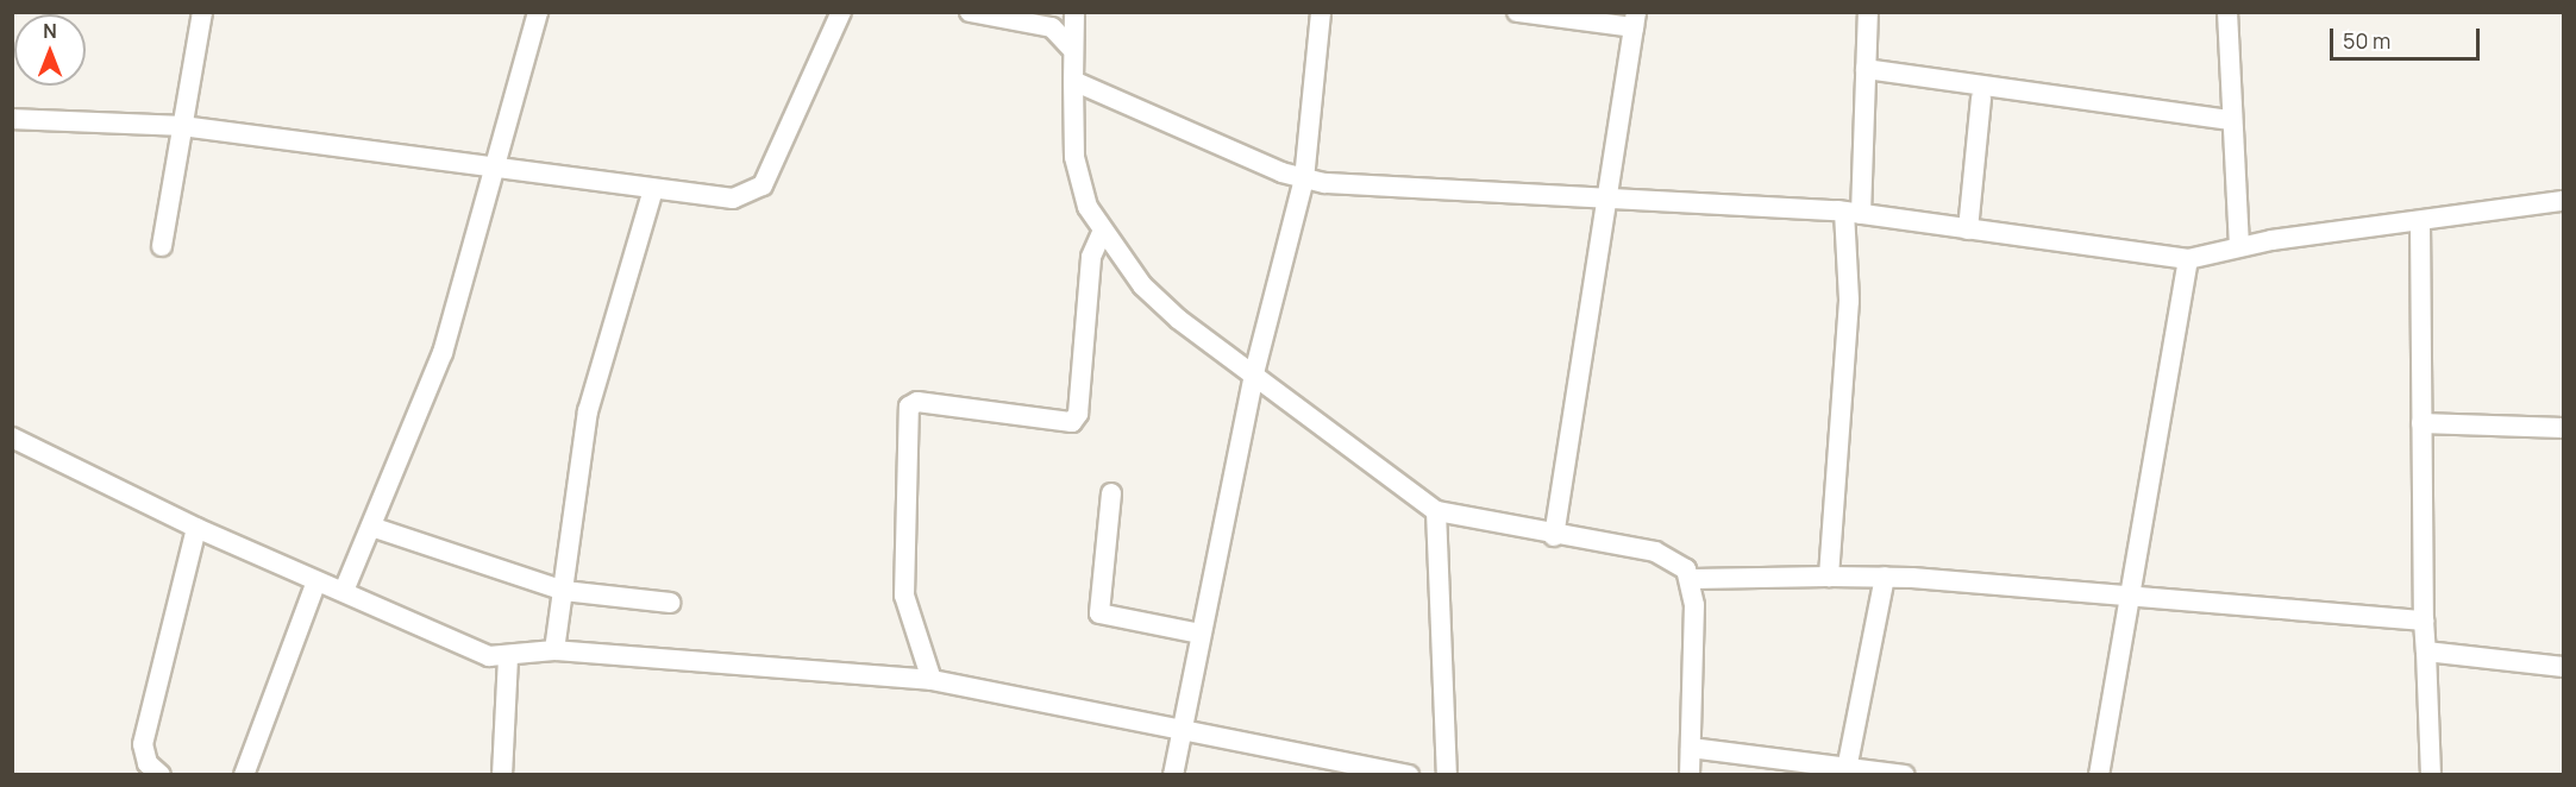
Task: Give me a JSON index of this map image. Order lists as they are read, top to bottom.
{
  "scale_bar": "50 m",
  "north": "top"
}
